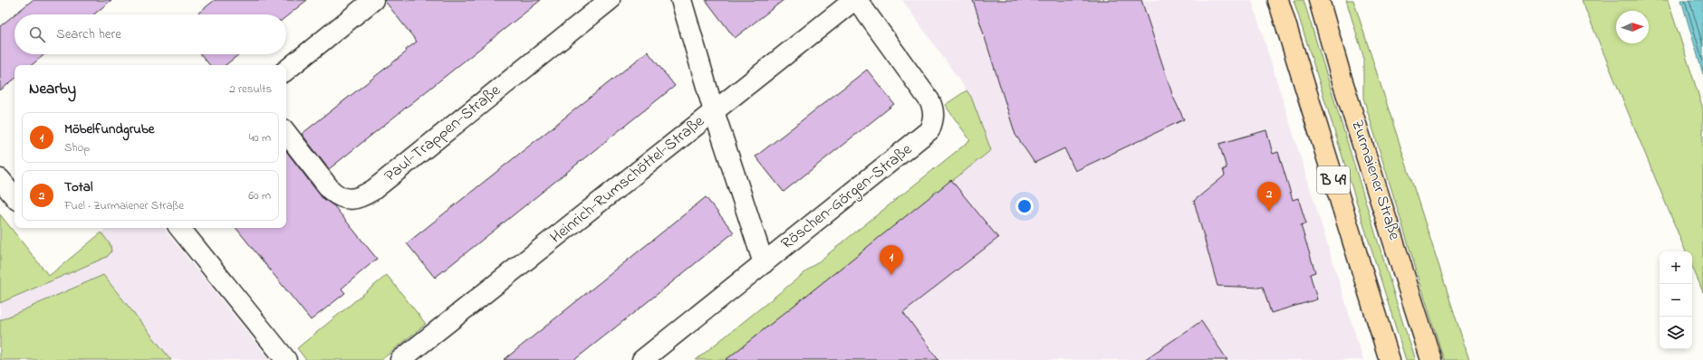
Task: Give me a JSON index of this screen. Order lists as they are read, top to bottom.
{
  "streets": {
    "main road": ["B 49", "Zurmaiener Straße"],
    "street": ["Paul-Trappen-Straße", "Heinrich-Rumschöttel-Straße", "Röschen-Görgen-Straße"]
  },
  "north": "right",
  "page": {
    "search": "Search here",
    "heading": ["Nearby", "2 results"],
    "list": [
      {
        "mark": "1",
        "name": "Möbelfundgrube",
        "note": "Shop",
        "value": "40 m"
      },
      {
        "mark": "2",
        "name": "Total",
        "note": "Fuel · Zurmaiener Straße",
        "value": "60 m"
      }
    ],
    "pins": ["2", "1"],
    "map_buttons": ["+", "−"]
  }
}
